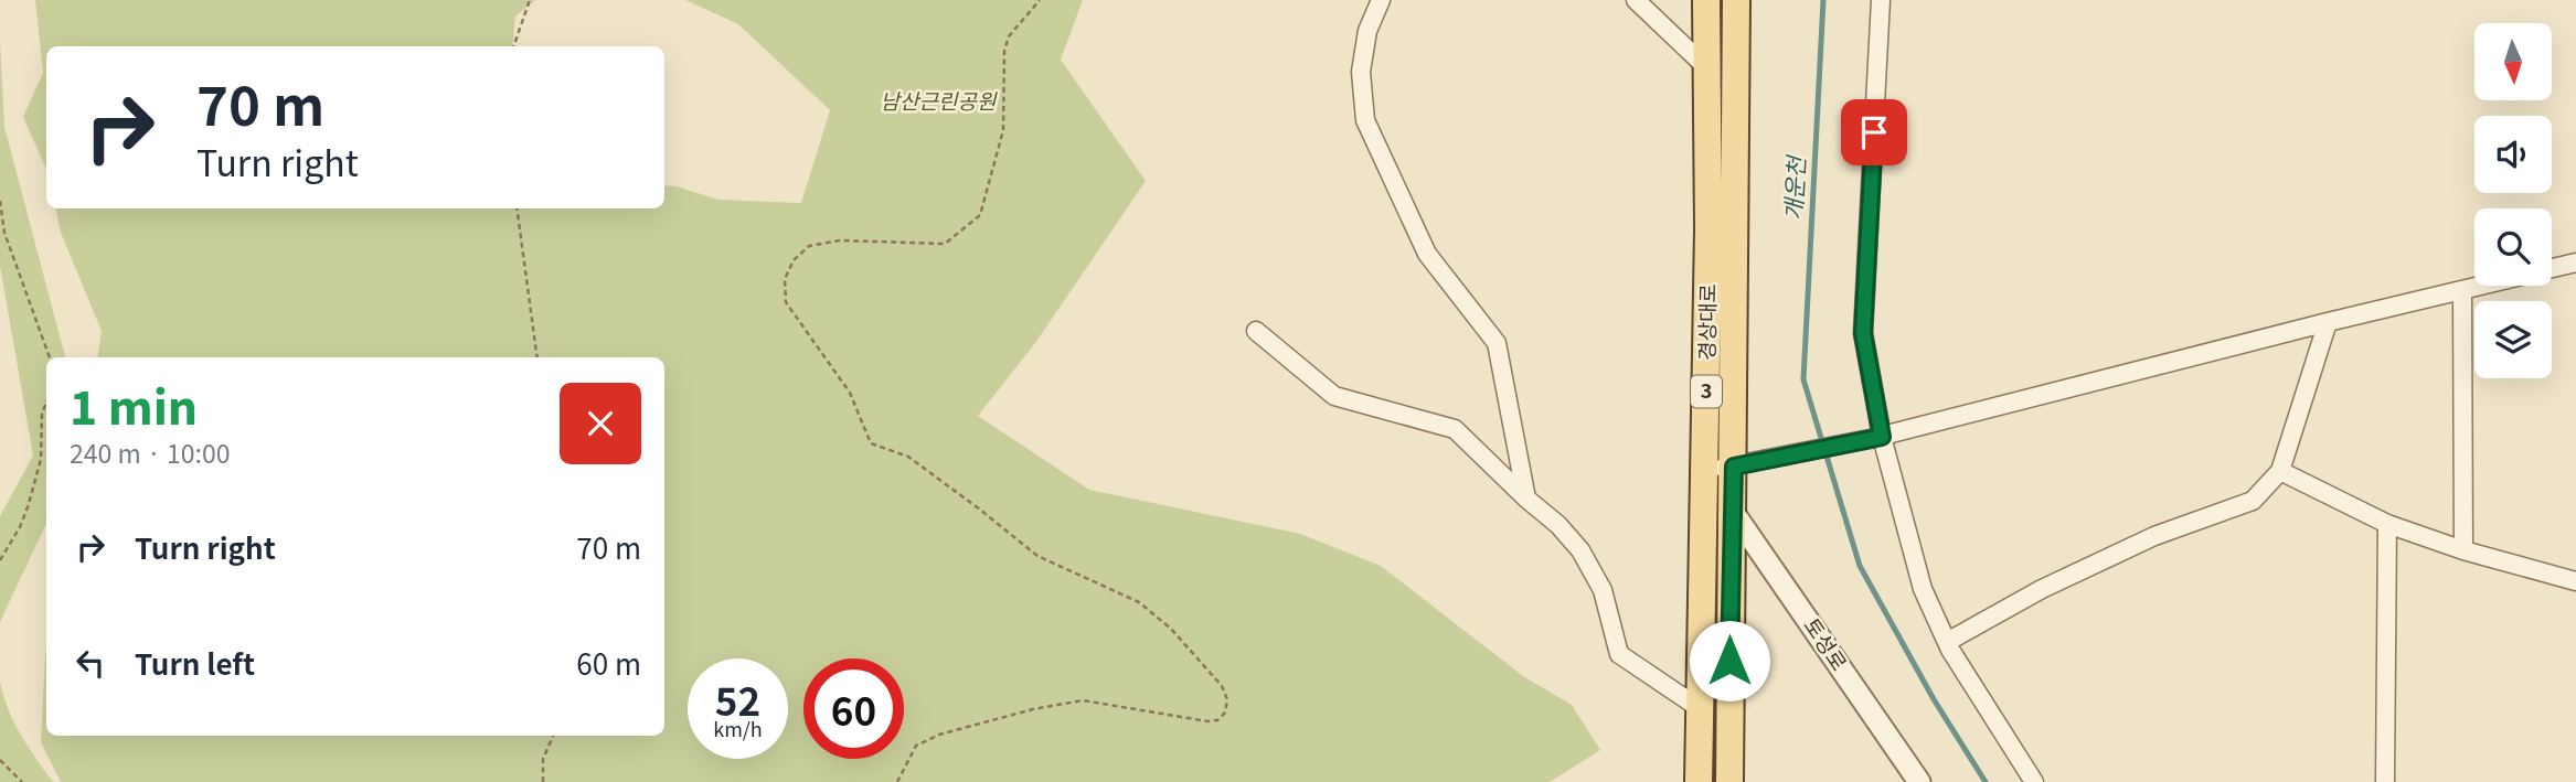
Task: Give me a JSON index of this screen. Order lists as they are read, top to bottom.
{
  "streets": {
    "main road": ["경상대로", "3"],
    "street": ["토성로"]
  },
  "crossings": [
    ["경상대로", "토성로"]
  ],
  "water": ["개운천"],
  "parks": ["남산근린공원"],
  "north": "bottom",
  "page": {
    "turn": ["70 m", "Turn right"],
    "heading": ["1 min", "240 m · 10:00"],
    "list": [
      {
        "name": "Turn right",
        "value": "70 m"
      },
      {
        "name": "Turn left",
        "value": "60 m"
      }
    ],
    "speed": "52 km/h",
    "limit": "60"
  }
}
